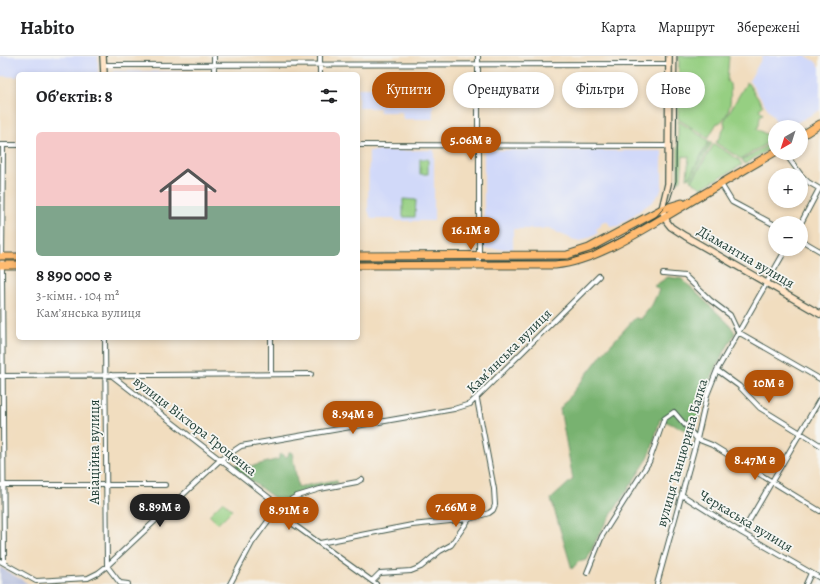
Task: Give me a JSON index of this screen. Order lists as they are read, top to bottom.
{
  "streets": {
    "street": [
      "Діамантна вулиця",
      "Камʼянська вулиця",
      "вулиця Віктора Троценка",
      "Авіаційна вулиця",
      "вулиця Танцюрина Балка",
      "Черкаська вулиця"
    ]
  },
  "crossings": [
    ["Діамантна вулиця", "вулиця Танцюрина Балка"],
    ["Камʼянська вулиця", "вулиця Віктора Троценка"],
    ["Камʼянська вулиця", "Авіаційна вулиця"],
    ["вулиця Танцюрина Балка", "Черкаська вулиця"]
  ],
  "north": "bottom left",
  "page": {
    "header": "Habito",
    "nav": ["Карта", "Маршрут", "Збережені"],
    "chip": [
      "Купити",
      "Орендувати",
      "Фільтри",
      "Нове"
    ],
    "heading": "Об’єктів: 8",
    "map_buttons": ["+", "−"],
    "list": [
      {
        "name": "8 890 000 ₴",
        "note": "3-кімн. · 104 m² · Камʼянська вулиця"
      }
    ],
    "price": [
      "5.06M ₴",
      "16.1M ₴",
      "10M ₴",
      "8.94M ₴",
      "8.47M ₴",
      "8.89M ₴",
      "7.66M ₴",
      "8.91M ₴"
    ]
  }
}
